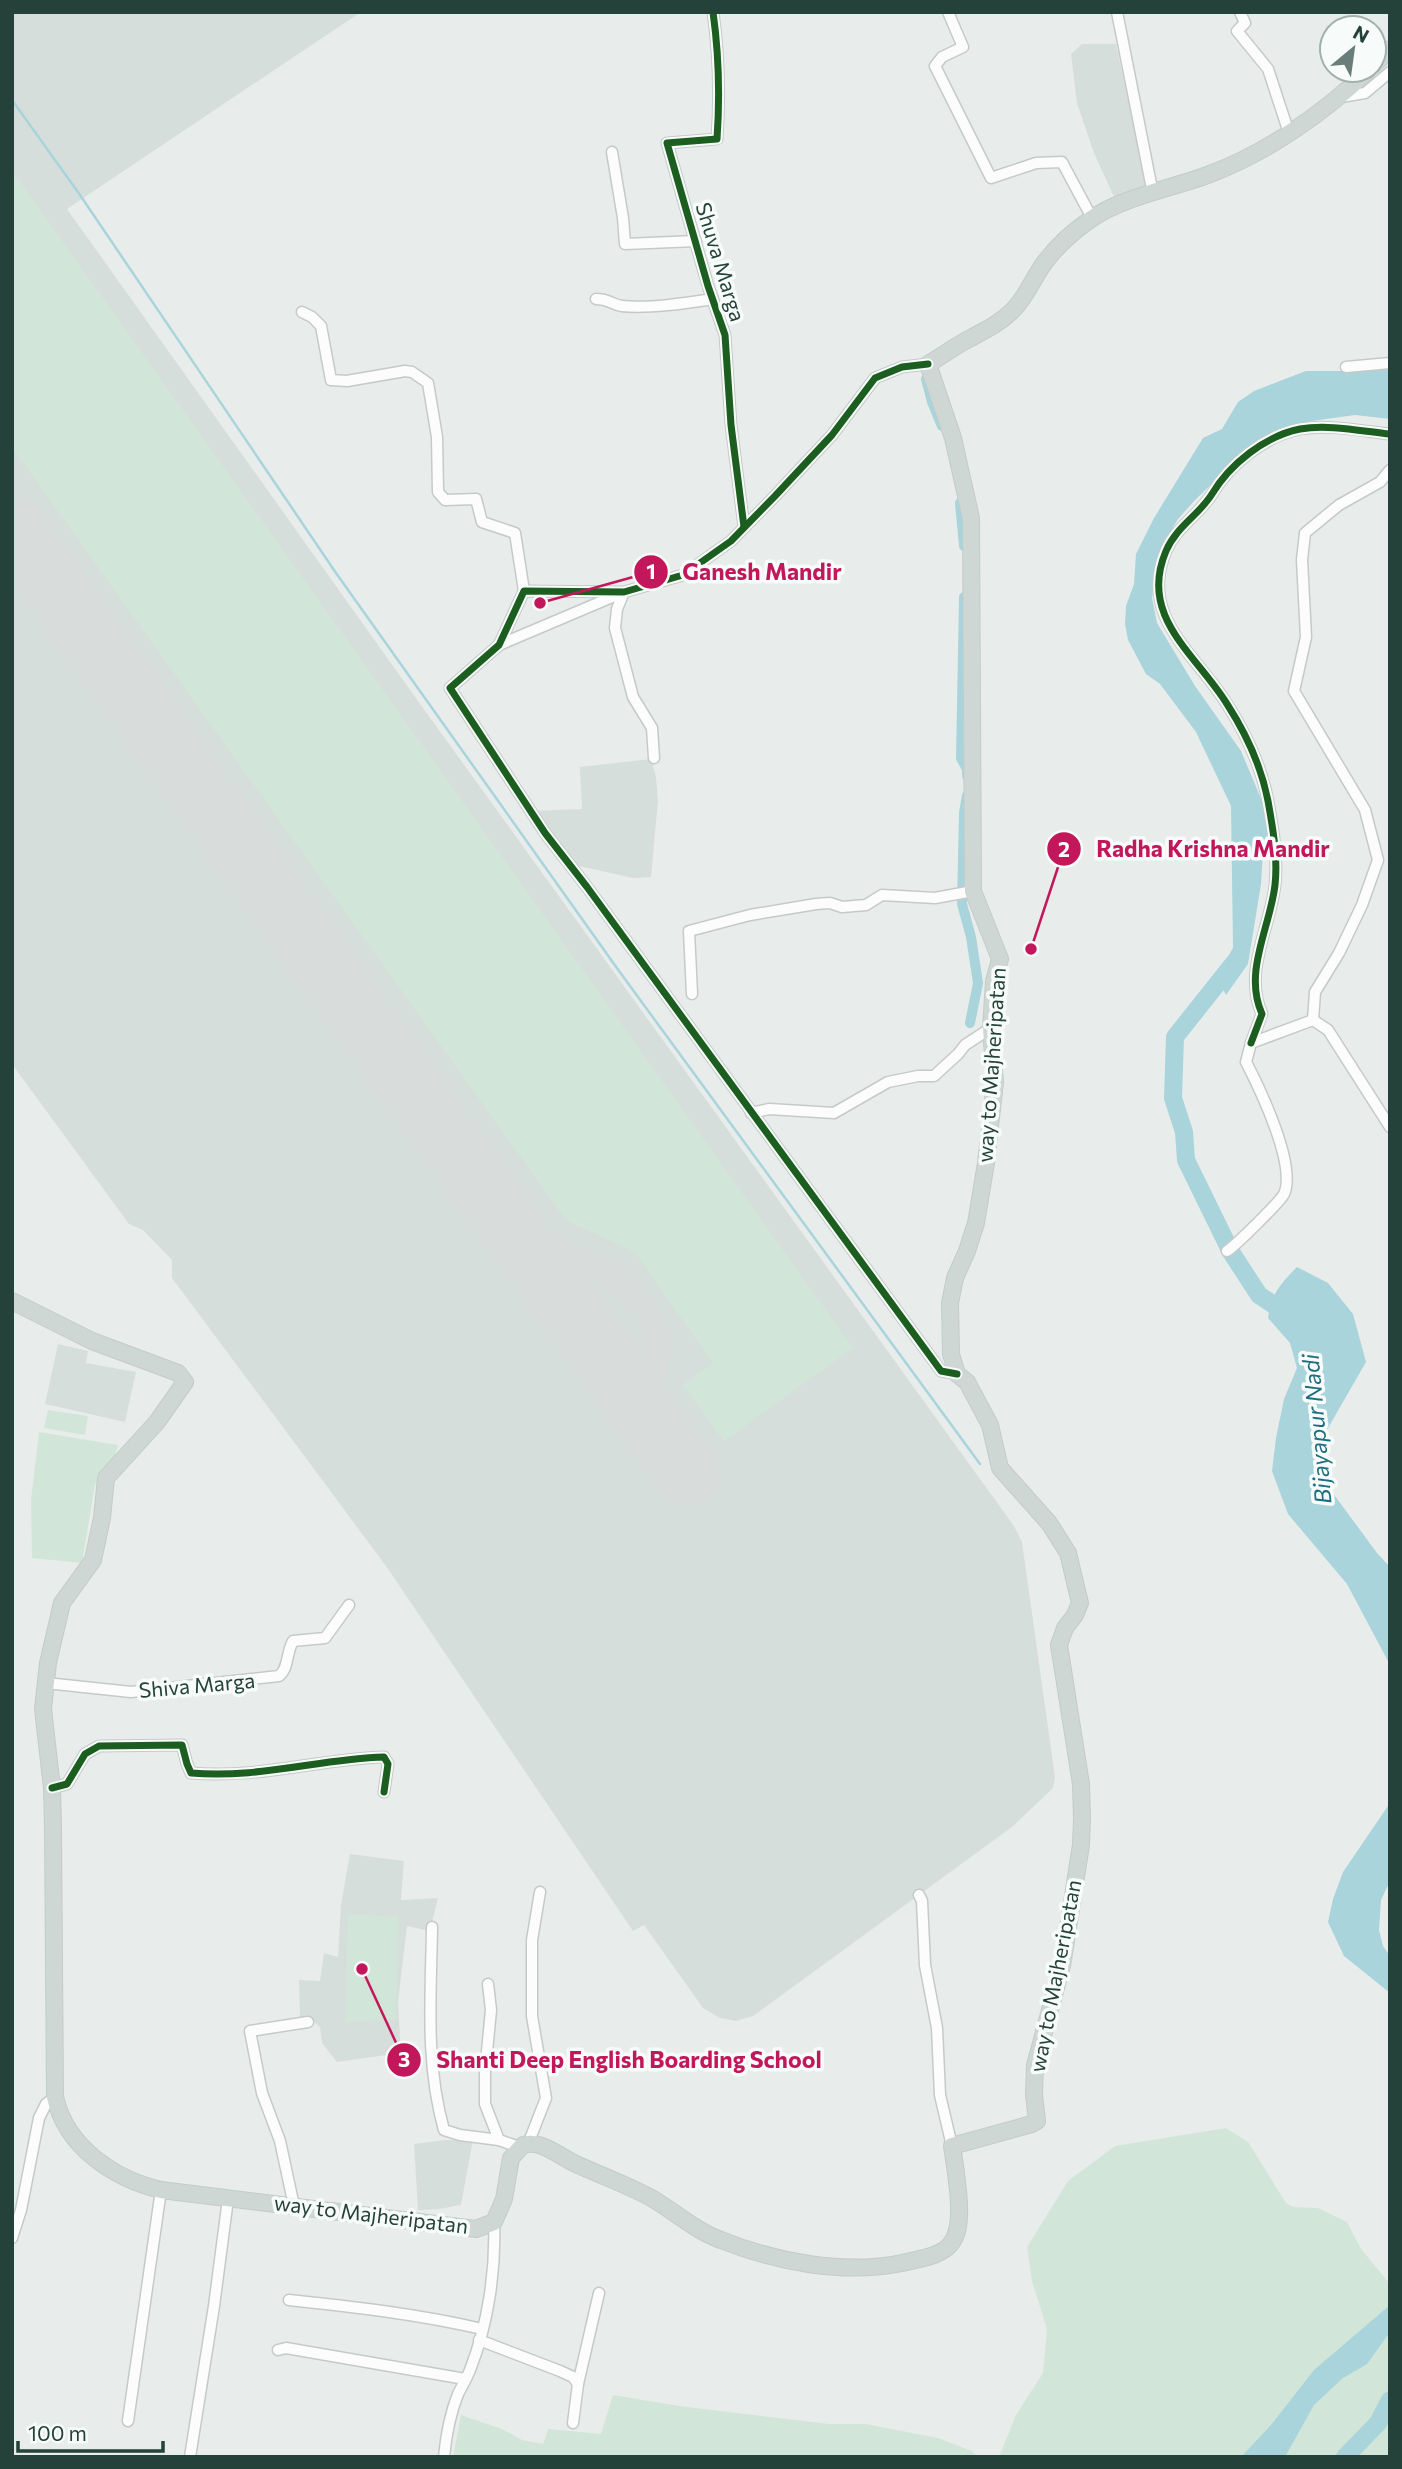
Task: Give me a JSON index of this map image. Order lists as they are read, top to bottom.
{
  "streets": {
    "main road": ["way to Majheripatan"],
    "street": ["Shuva Marga", "Shiva Marga"]
  },
  "crossings": [
    ["way to Majheripatan", "Shiva Marga"]
  ],
  "water": ["Bijayapur Nadi"],
  "places": ["Ganesh Mandir", "Radha Krishna Mandir", "Shanti Deep English Boarding School"],
  "scale_bar": "100 m",
  "north": "top right"
}
